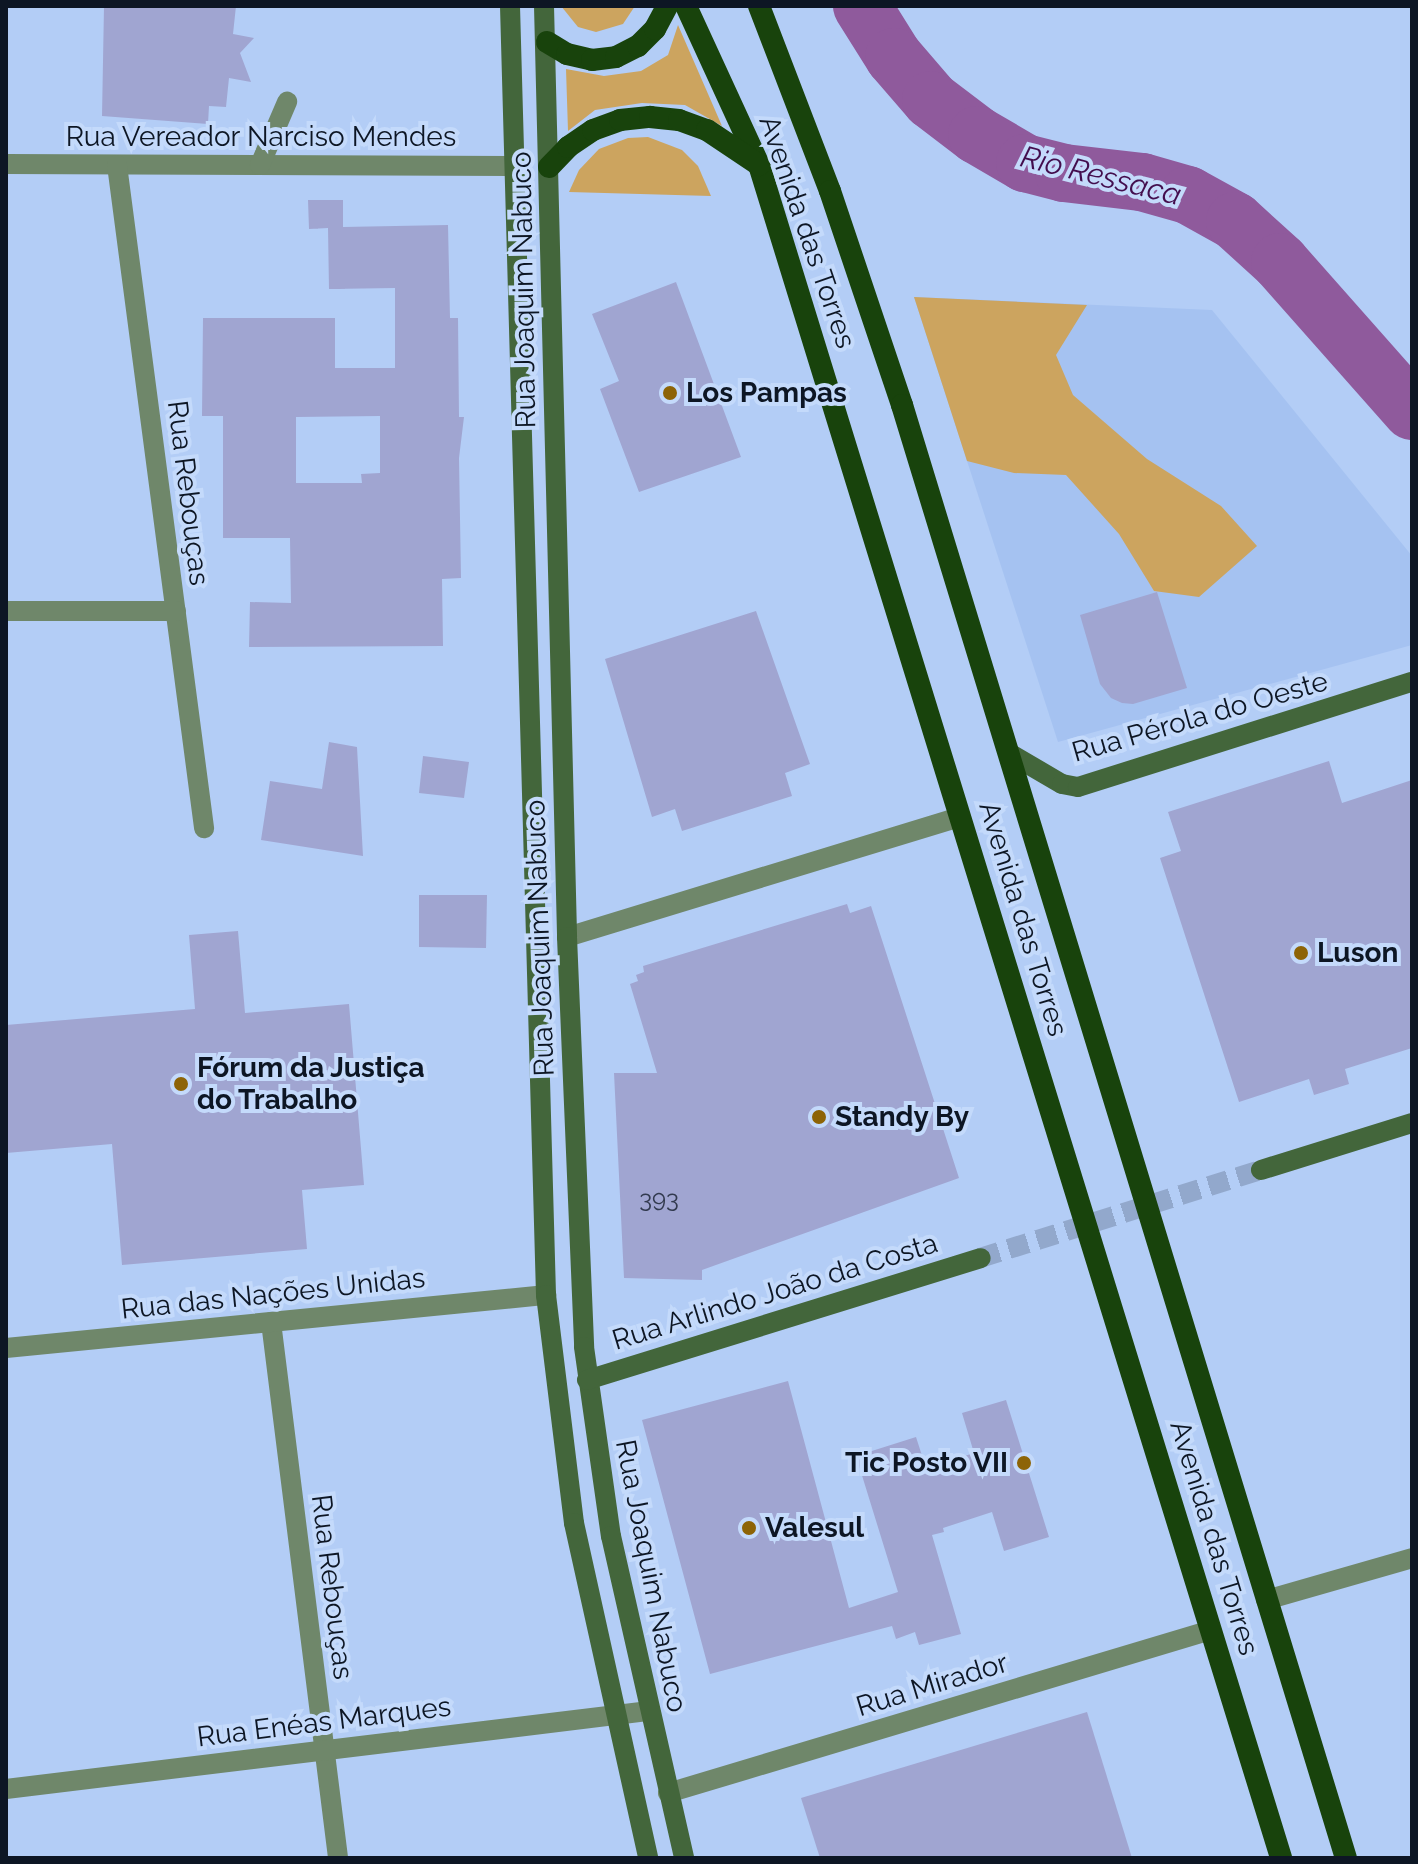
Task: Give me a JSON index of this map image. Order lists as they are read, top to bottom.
{
  "streets": {
    "highway": ["Avenida das Torres"],
    "main road": ["Rua Joaquim Nabuco", "Rua Pérola do Oeste", "Rua Arlindo João da Costa"],
    "street": [
      "Rua Vereador Narciso Mendes",
      "Rua Rebouças",
      "Rua das Nações Unidas",
      "Rua Mirador",
      "Rua Enéas Marques"
    ]
  },
  "crossings": [
    ["Rua Vereador Narciso Mendes", "Rua Joaquim Nabuco"],
    ["Rua Vereador Narciso Mendes", "Rua Rebouças"],
    ["Avenida das Torres", "Rua Pérola do Oeste"],
    ["Avenida das Torres", "Rua Mirador"],
    ["Rua Joaquim Nabuco", "Rua Arlindo João da Costa"],
    ["Rua Joaquim Nabuco", "Rua das Nações Unidas"],
    ["Rua Joaquim Nabuco", "Rua Mirador"],
    ["Rua Joaquim Nabuco", "Rua Enéas Marques"],
    ["Rua Rebouças", "Rua das Nações Unidas"],
    ["Rua Rebouças", "Rua Enéas Marques"]
  ],
  "water": ["Rio Ressaca"],
  "places": [
    "Los Pampas",
    "Luson",
    "Fórum da Justiça do Trabalho",
    "Standy By",
    "Tic Posto VII",
    "Valesul"
  ],
  "house_numbers": ["393"]
}
